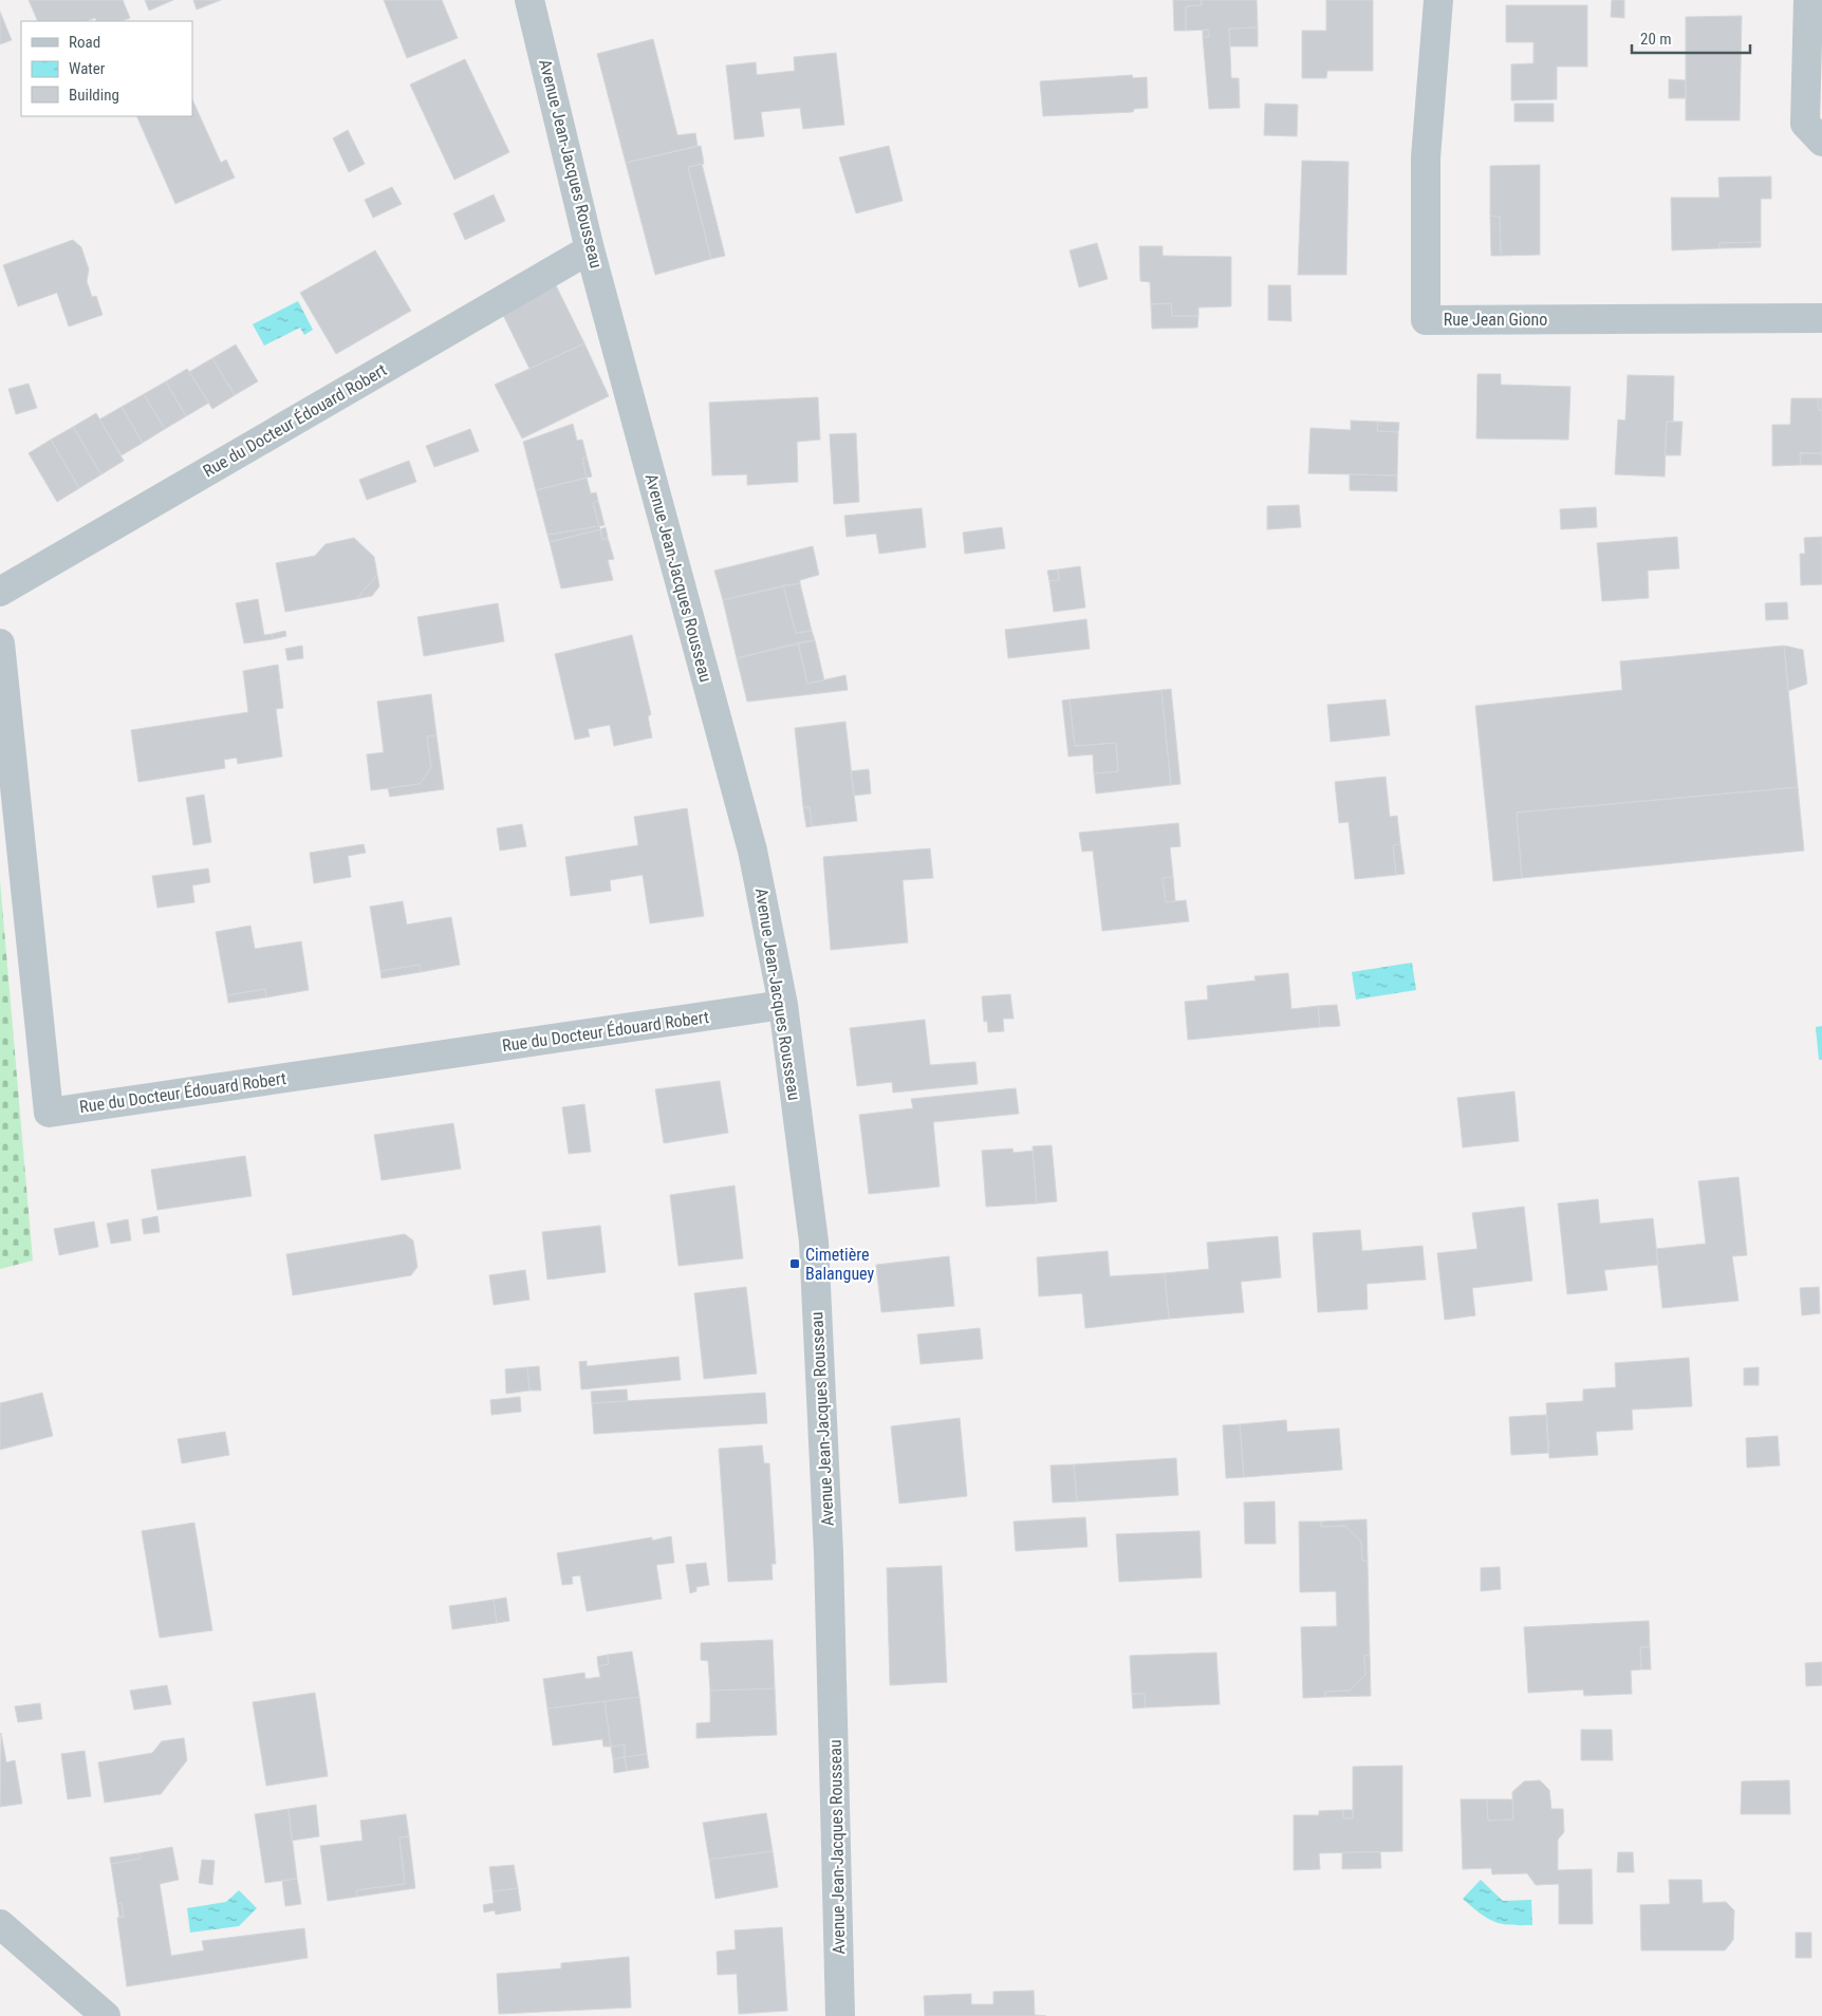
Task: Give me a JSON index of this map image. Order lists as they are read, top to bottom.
{
  "streets": {
    "street": ["Avenue Jean-Jacques Rousseau", "Rue Jean Giono", "Rue du Docteur Édouard Robert"]
  },
  "crossings": [
    ["Avenue Jean-Jacques Rousseau", "Rue du Docteur Édouard Robert"]
  ],
  "places": {
    "transit": ["Cimetière Balanguey"]
  },
  "legend": ["Road", "Water", "Building"],
  "scale_bar": "20 m"
}
